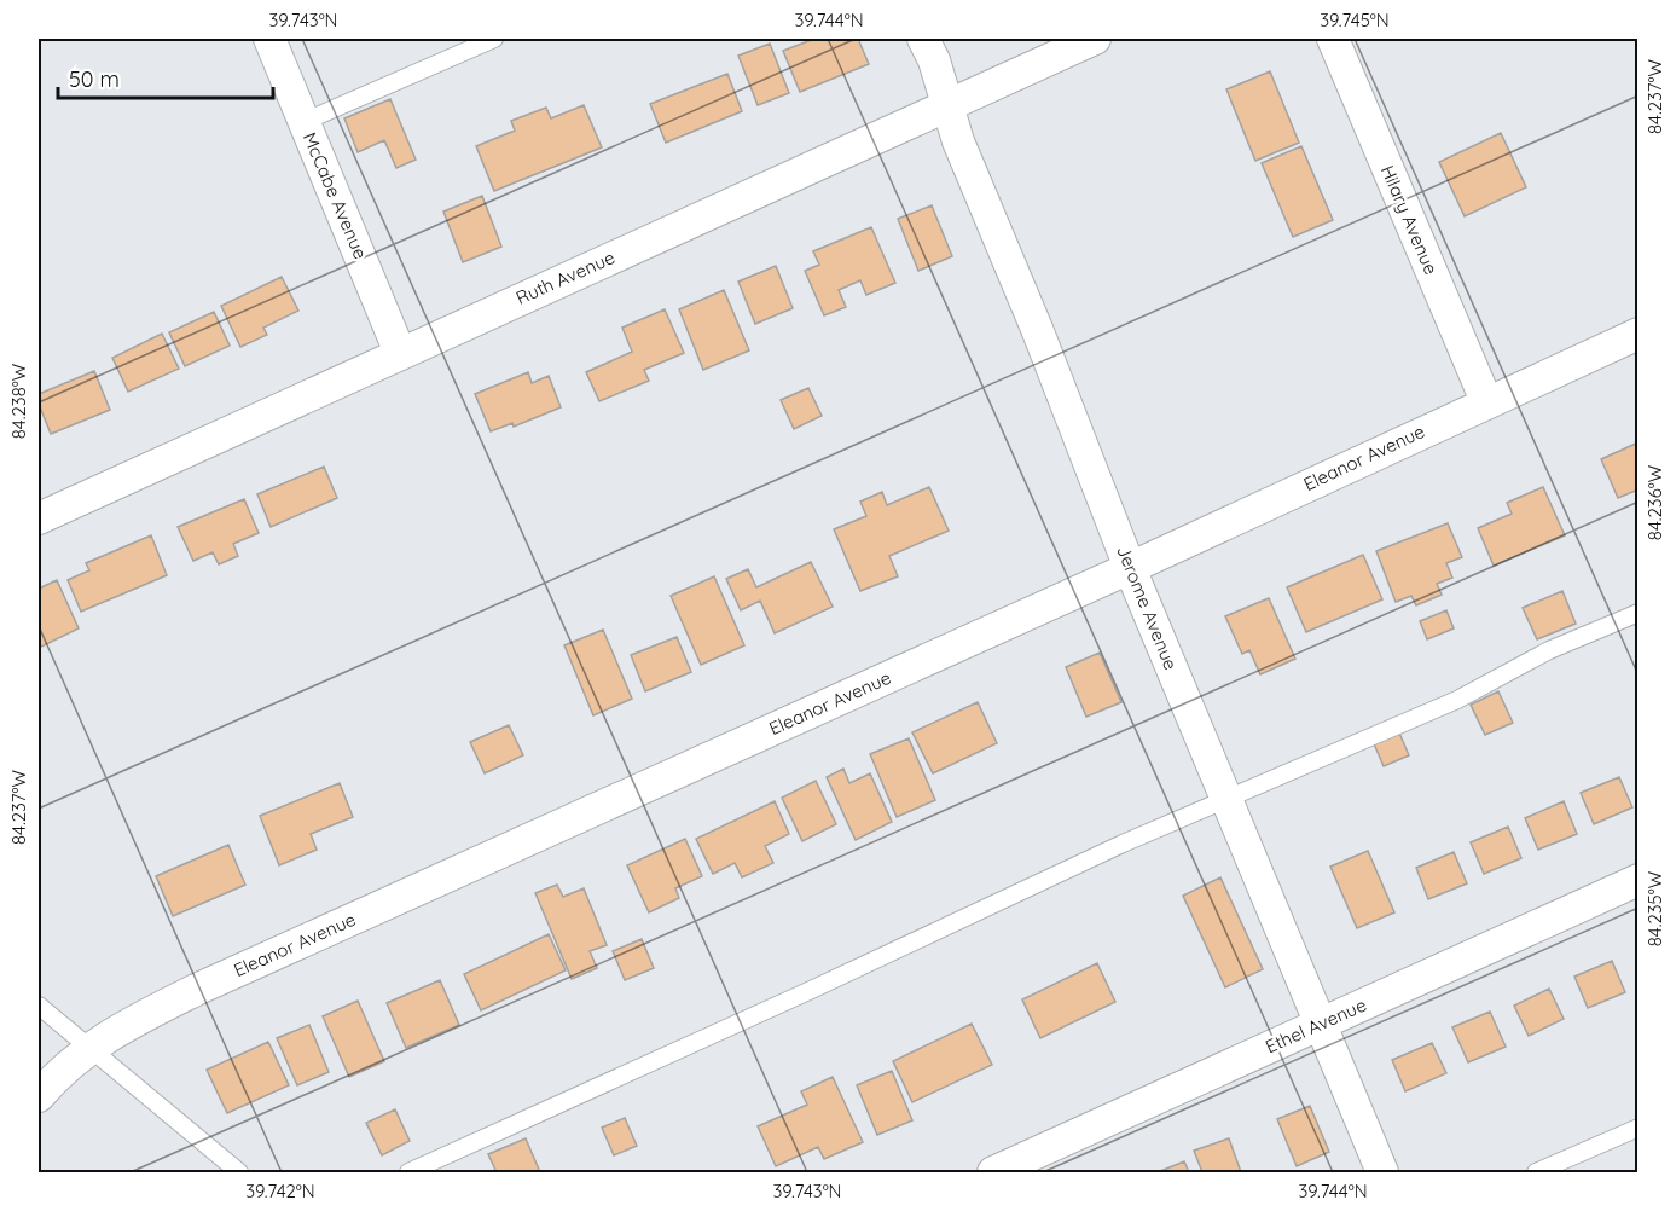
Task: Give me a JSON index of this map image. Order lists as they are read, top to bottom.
{
  "streets": {
    "street": [
      "McCabe Avenue",
      "Hilary Avenue",
      "Ruth Avenue",
      "Eleanor Avenue",
      "Jerome Avenue",
      "Ethel Avenue"
    ]
  },
  "crossings": [
    ["McCabe Avenue", "Ruth Avenue"],
    ["Hilary Avenue", "Eleanor Avenue"],
    ["Ruth Avenue", "Jerome Avenue"],
    ["Eleanor Avenue", "Jerome Avenue"],
    ["Jerome Avenue", "Ethel Avenue"]
  ],
  "scale_bar": "50 m",
  "coordinates": [
    "39.743°N",
    "39.744°N",
    "39.745°N",
    "84.237°W",
    "84.238°W",
    "84.236°W",
    "84.235°W",
    "39.742°N"
  ]
}
